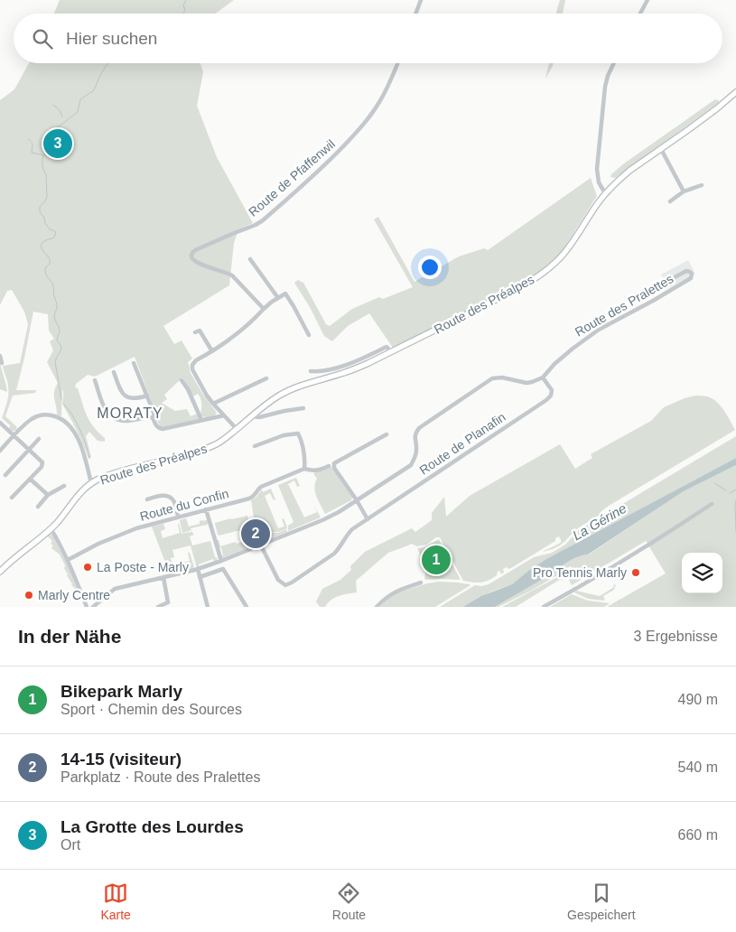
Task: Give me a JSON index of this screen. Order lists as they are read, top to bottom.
{
  "streets": {
    "main road": ["Route des Préalpes"],
    "street": [
      "Route de Pfaffenwil",
      "Route des Pralettes",
      "Route de Planafin",
      "Route du Confin"
    ]
  },
  "crossings": [
    ["Route des Pralettes", "Route de Planafin"]
  ],
  "districts": ["MORATY"],
  "water": ["La Gérine"],
  "places": ["La Poste - Marly", "Pro Tennis Marly", "Marly Centre"],
  "page": {
    "search": "Hier suchen",
    "pins": ["3", "2", "1"],
    "heading": ["In der Nähe", "3 Ergebnisse"],
    "list": [
      {
        "mark": "1",
        "name": "Bikepark Marly",
        "note": "Sport · Chemin des Sources",
        "value": "490 m"
      },
      {
        "mark": "2",
        "name": "14-15 (visiteur)",
        "note": "Parkplatz · Route des Pralettes",
        "value": "540 m"
      },
      {
        "mark": "3",
        "name": "La Grotte des Lourdes",
        "note": "Ort",
        "value": "660 m"
      }
    ],
    "nav": ["Karte", "Route", "Gespeichert"]
  }
}
